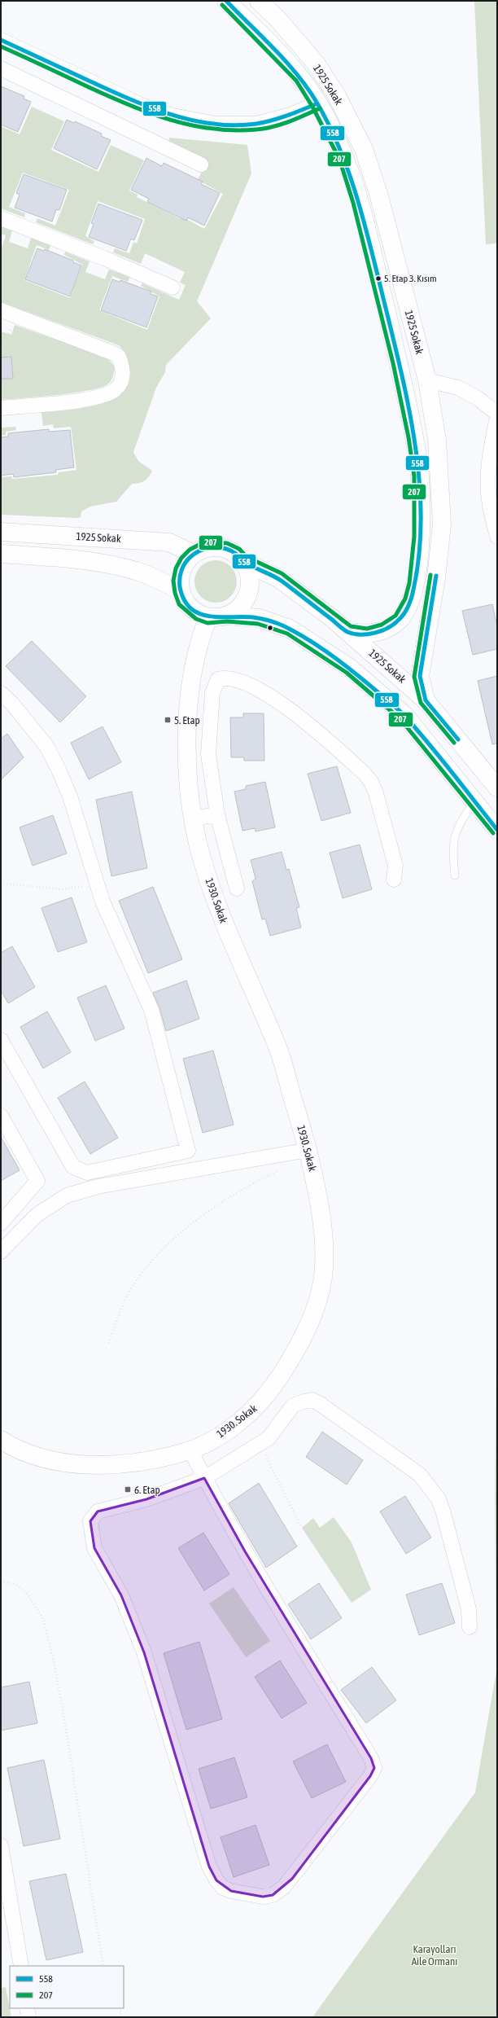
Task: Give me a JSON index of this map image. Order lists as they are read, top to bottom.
{
  "streets": {
    "main road": ["1925 Sokak", "1930. Sokak"]
  },
  "crossings": [
    ["1925 Sokak", "1930. Sokak"]
  ],
  "parks": ["Karayolları Aile Ormanı"],
  "places": {
    "other": ["5. Etap 3. Kısım"],
    "transit": ["5. Etap", "6. Etap"]
  },
  "lines": ["transit line 558", "transit line 207"],
  "legend": ["558", "207"]
}
